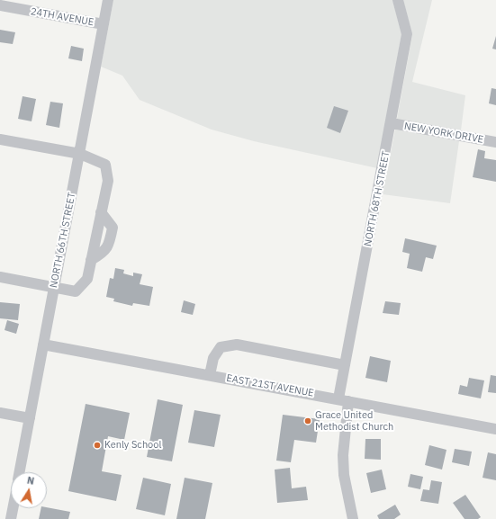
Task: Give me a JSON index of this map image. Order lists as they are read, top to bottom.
{
  "streets": {
    "street": [
      "24TH AVENUE",
      "NEW YORK DRIVE",
      "NORTH 68TH STREET",
      "NORTH 66TH STREET",
      "EAST 21ST AVENUE"
    ]
  },
  "crossings": [
    ["24TH AVENUE", "NORTH 66TH STREET"],
    ["NEW YORK DRIVE", "NORTH 68TH STREET"],
    ["NORTH 68TH STREET", "EAST 21ST AVENUE"],
    ["NORTH 66TH STREET", "EAST 21ST AVENUE"]
  ],
  "places": ["Grace United Methodist Church", "Kenly School"],
  "north": "top"
}
